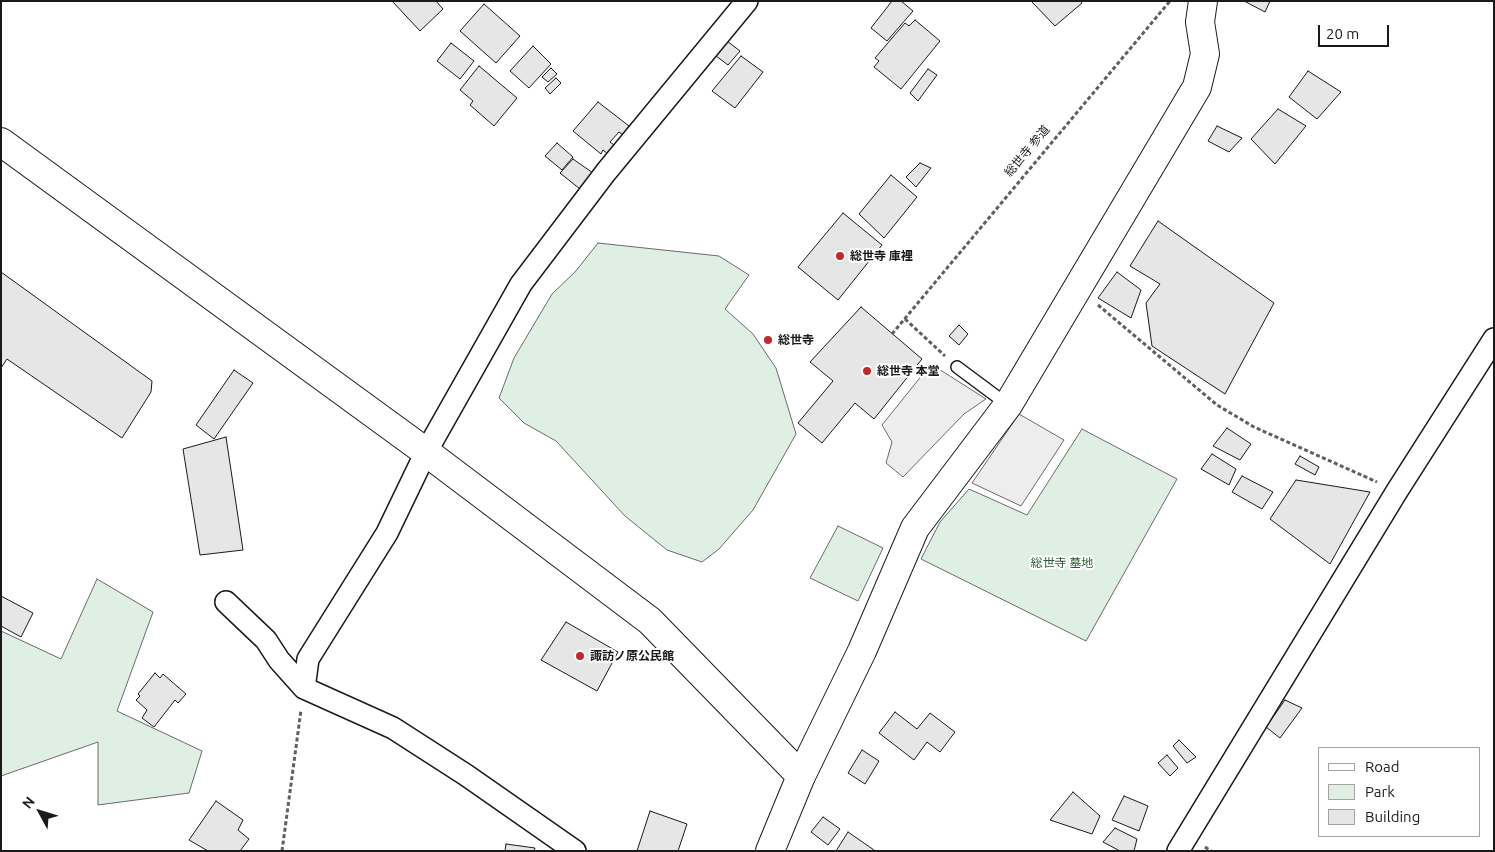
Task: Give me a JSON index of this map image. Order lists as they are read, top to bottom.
{
  "streets": {
    "path": ["総世寺 参道"]
  },
  "parks": ["総世寺 墓地"],
  "places": [
    "総世寺 庫裡",
    "総世寺",
    "総世寺 本堂",
    "諏訪ノ原公民館"
  ],
  "legend": ["Road", "Park", "Building"],
  "scale_bar": "20 m",
  "north": "top left"
}
